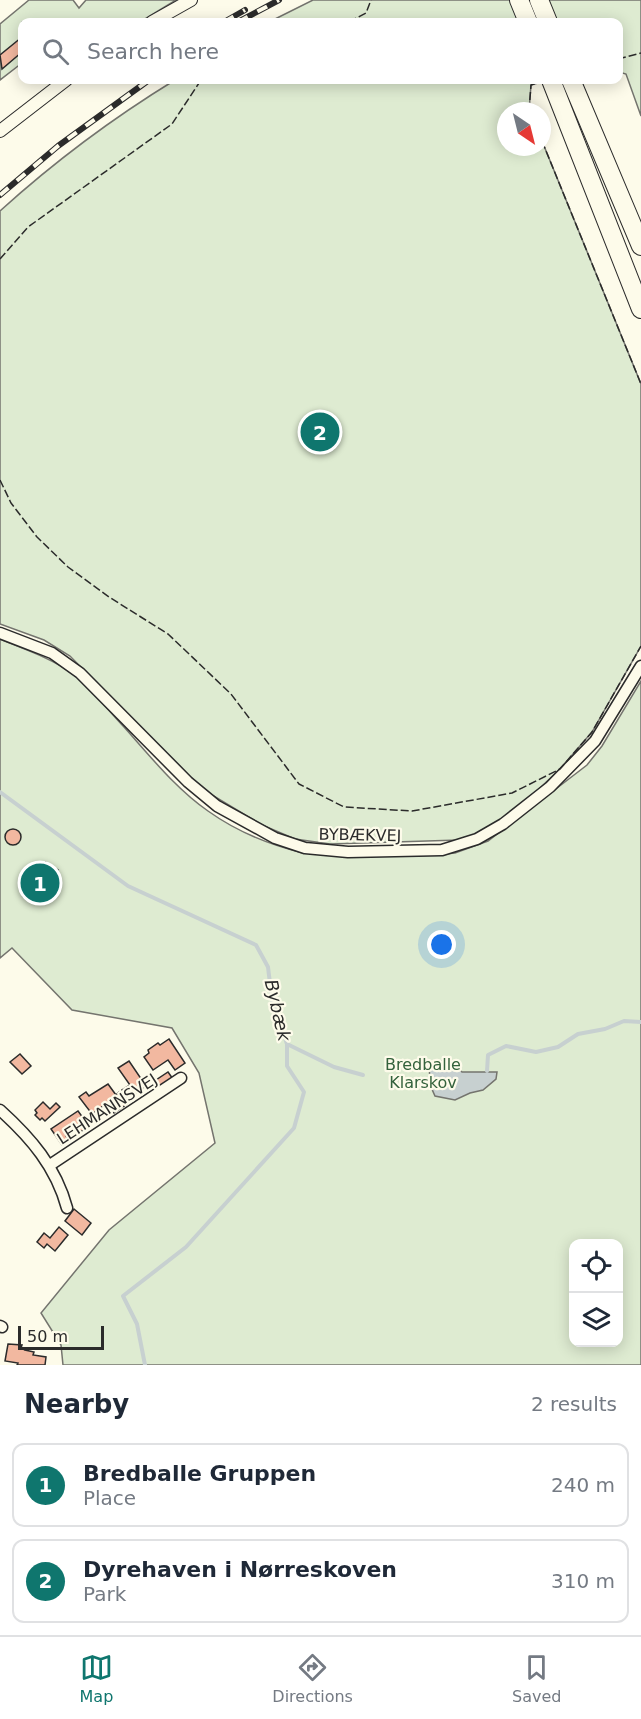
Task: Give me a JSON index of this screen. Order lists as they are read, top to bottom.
{
  "streets": {
    "street": ["BYBÆKVEJ", "LEHMANNSVEJ"]
  },
  "water": ["Bybæk"],
  "parks": ["Bredballe Klarskov"],
  "scale_bar": "50 m",
  "north": "bottom right",
  "page": {
    "search": "Search here",
    "pins": ["2", "1"],
    "scale": "50 m",
    "heading": ["Nearby", "2 results"],
    "list": [
      {
        "mark": "1",
        "name": "Bredballe Gruppen",
        "note": "Place",
        "value": "240 m"
      },
      {
        "mark": "2",
        "name": "Dyrehaven i Nørreskoven",
        "note": "Park",
        "value": "310 m"
      }
    ],
    "nav": ["Map", "Directions", "Saved"]
  }
}
